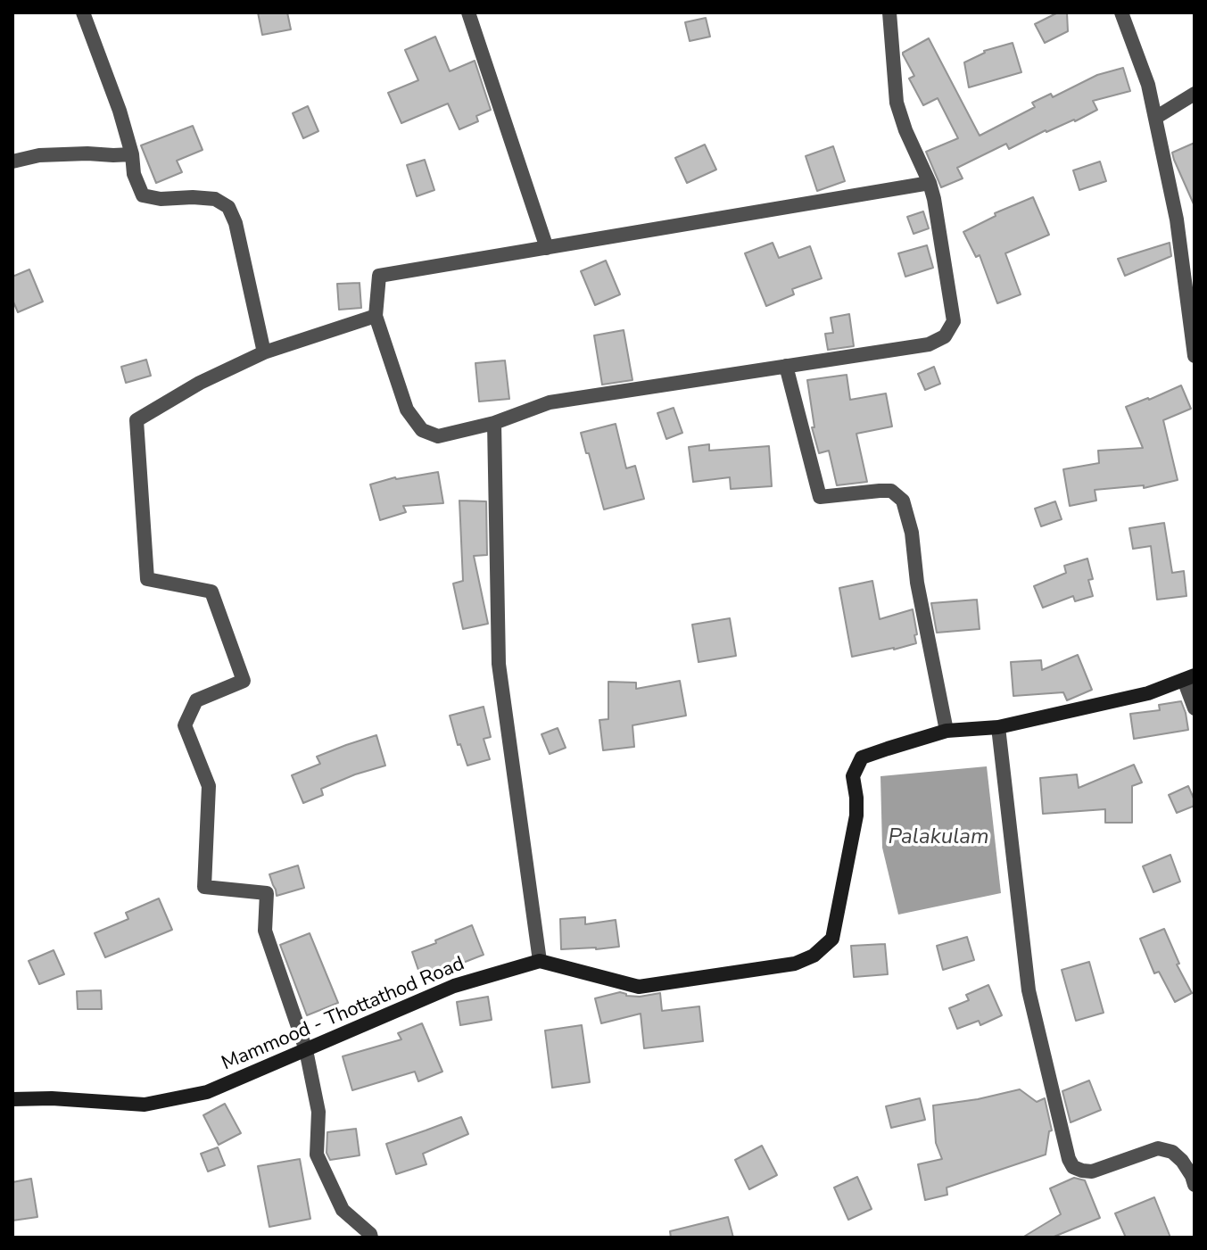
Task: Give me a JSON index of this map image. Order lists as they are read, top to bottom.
{
  "streets": {
    "street": ["Mammood - Thottathod Road"]
  },
  "water": ["Palakulam"]
}
